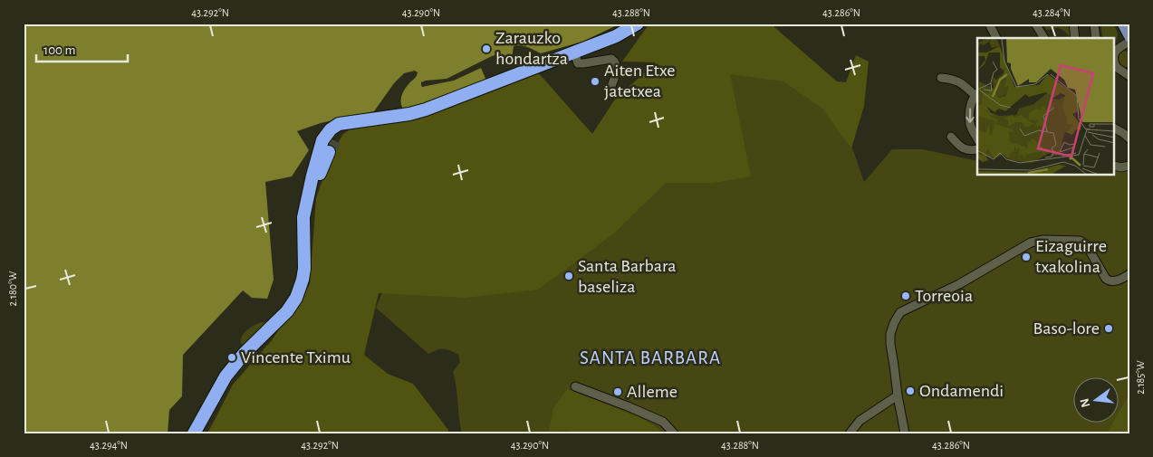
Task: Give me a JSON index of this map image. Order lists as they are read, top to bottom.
{
  "districts": ["SANTA BARBARA"],
  "places": [
    "Zarauzko hondartza",
    "Aiten Etxe jatetxea",
    "Eizaguirre txakolina",
    "Santa Barbara baseliza",
    "Torreoia",
    "Baso-lore",
    "Vincente Tximu",
    "Ondamendi",
    "Alleme"
  ],
  "scale_bar": "100 m",
  "north": "left",
  "coordinates": [
    "43.292°N",
    "43.290°N",
    "43.288°N",
    "43.286°N",
    "43.284°N",
    "2.180°W",
    "2.185°W",
    "43.294°N"
  ]
}
